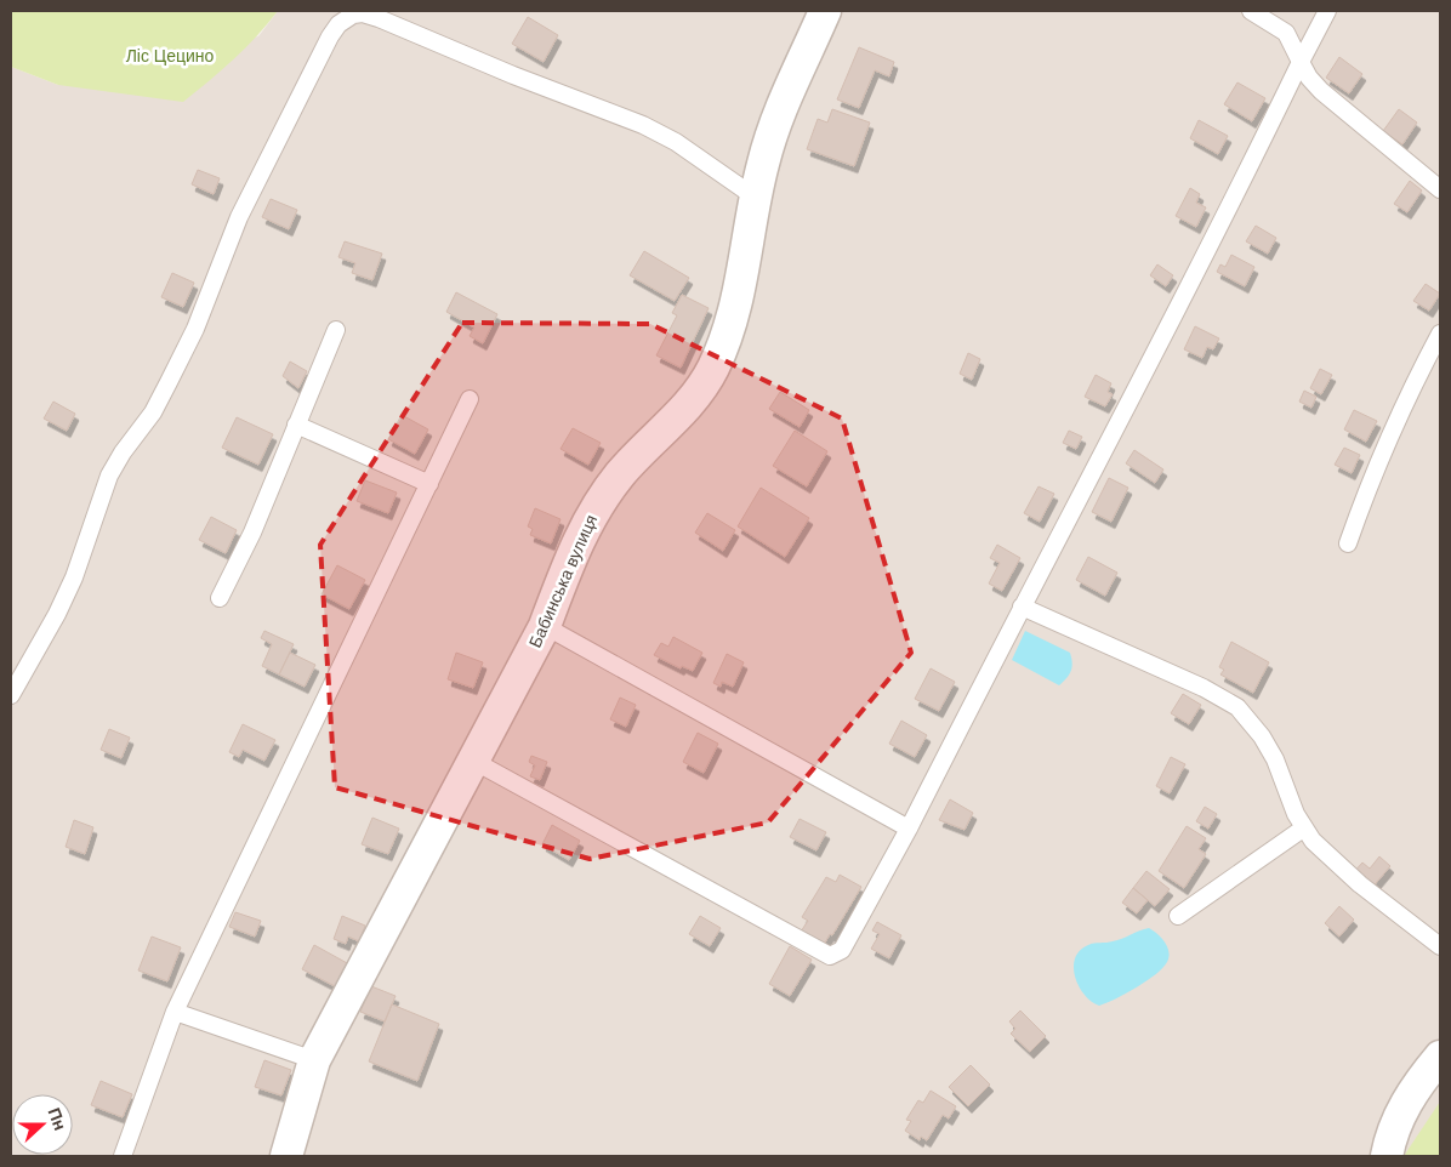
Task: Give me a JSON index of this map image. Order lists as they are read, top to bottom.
{
  "streets": {
    "street": ["Бабинська вулиця"]
  },
  "parks": ["Ліс Цецино"],
  "north": "right"
}
